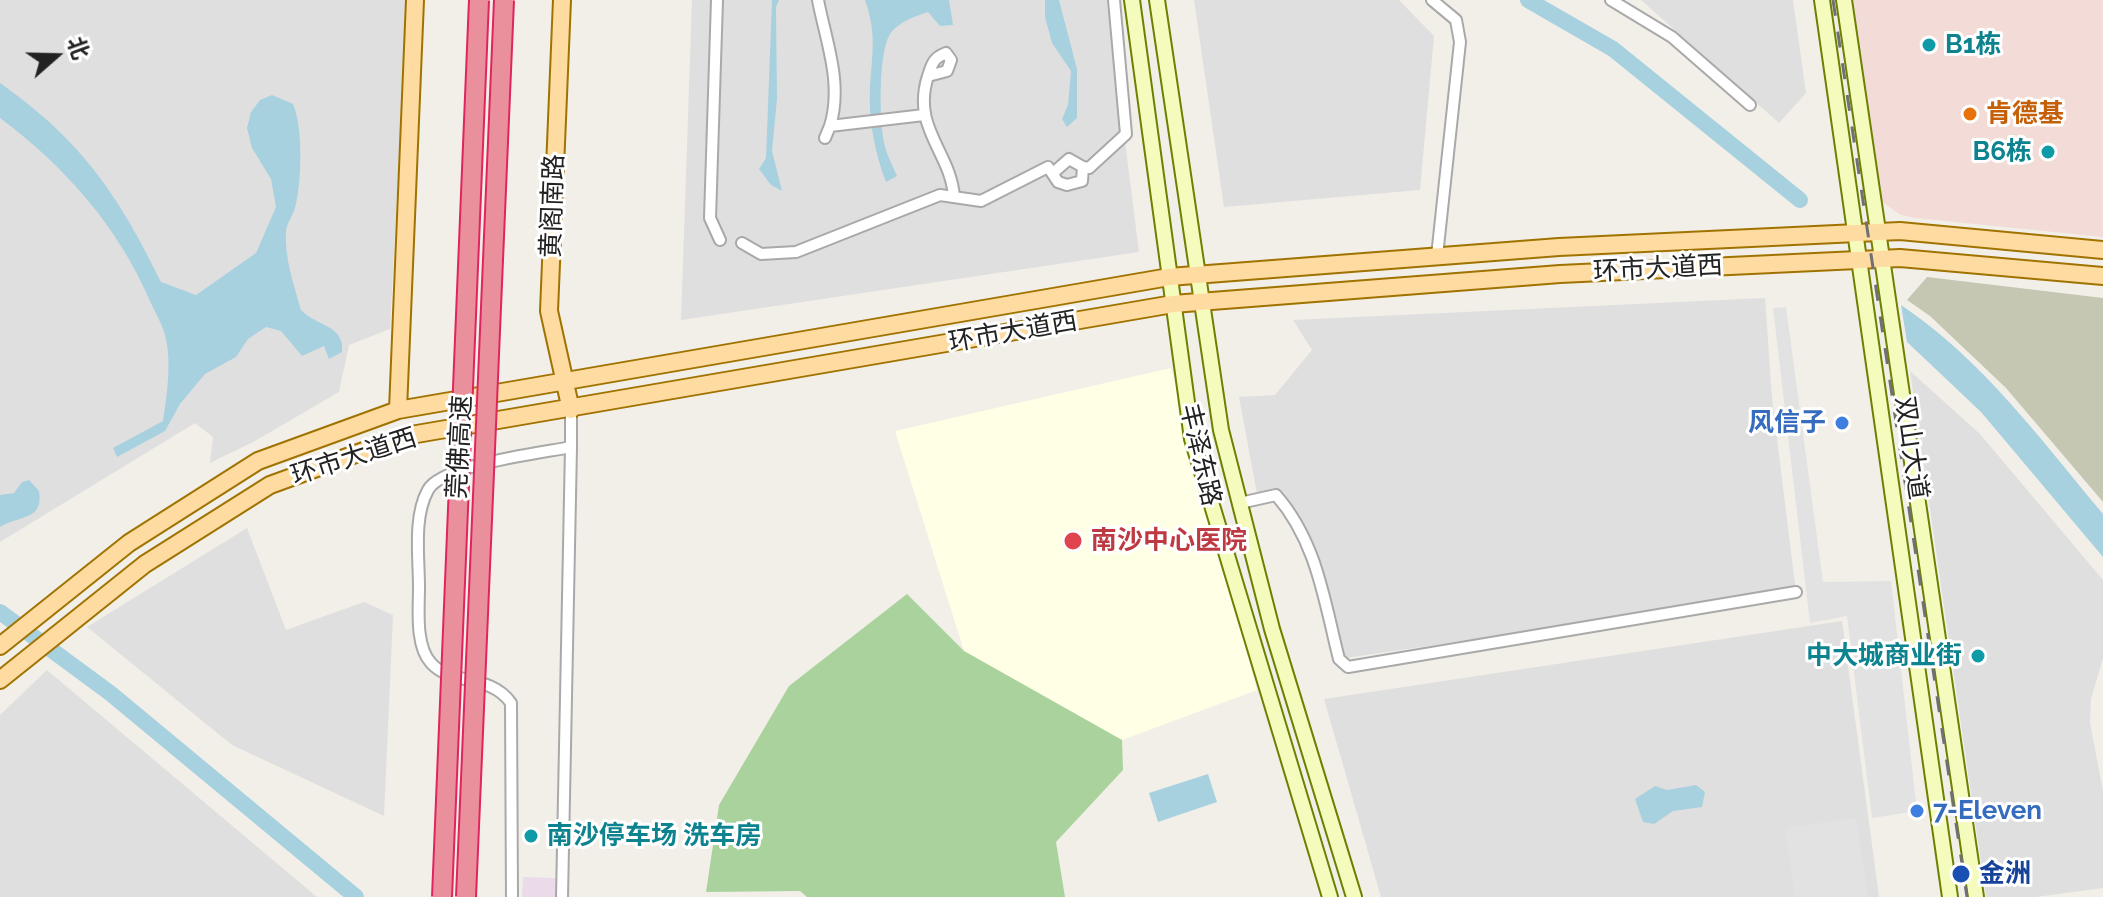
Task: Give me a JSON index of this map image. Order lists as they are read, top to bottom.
{
  "streets": {
    "highway": ["莞佛高速"],
    "main road": [
      "黄阁南路",
      "环市大道西",
      "双山大道",
      "丰泽东路"
    ]
  },
  "crossings": [
    ["黄阁南路", "环市大道西"],
    ["环市大道西", "双山大道"],
    ["环市大道西", "丰泽东路"]
  ],
  "places": [
    "B1栋",
    "肯德基",
    "B6栋",
    "风信子",
    "南沙中心医院",
    "中大城商业街",
    "7-Eleven",
    "南沙停车场 洗车房",
    "金洲"
  ],
  "north": "right"
}
